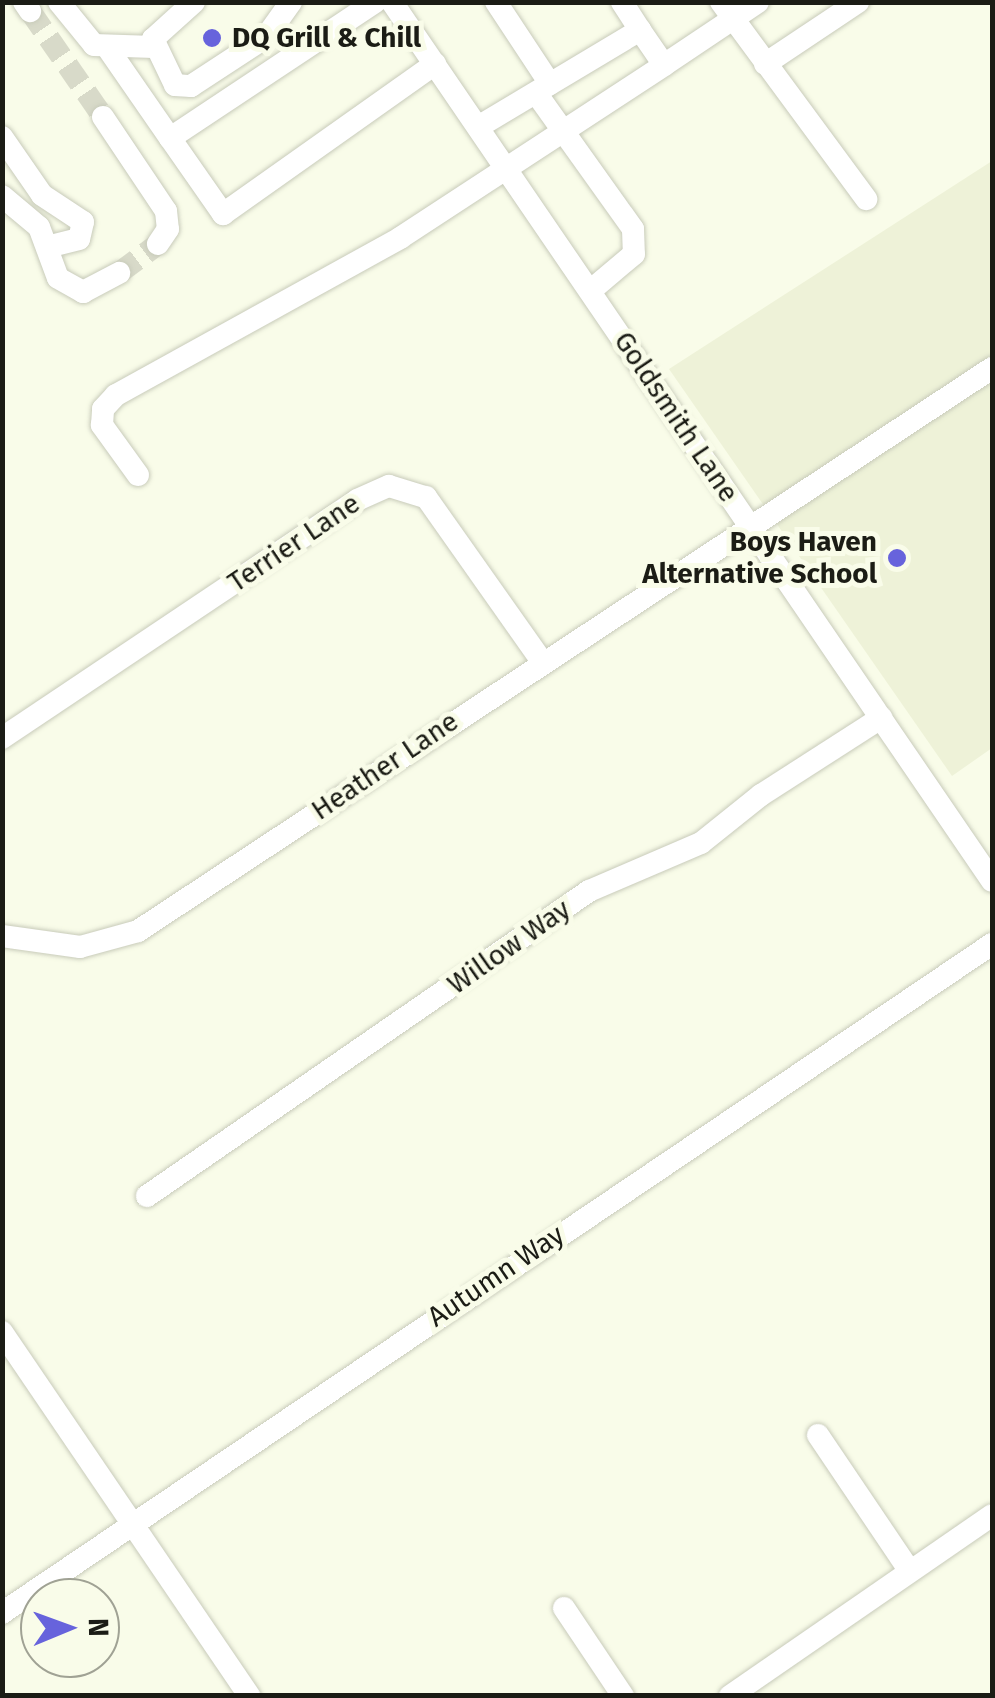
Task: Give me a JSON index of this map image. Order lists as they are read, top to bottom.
{
  "streets": {
    "street": [
      "Goldsmith Lane",
      "Terrier Lane",
      "Heather Lane",
      "Willow Way",
      "Autumn Way"
    ]
  },
  "crossings": [
    ["Goldsmith Lane", "Heather Lane"],
    ["Goldsmith Lane", "Willow Way"],
    ["Terrier Lane", "Heather Lane"]
  ],
  "places": ["DQ Grill & Chill", "Boys Haven Alternative School"],
  "north": "right"
}
